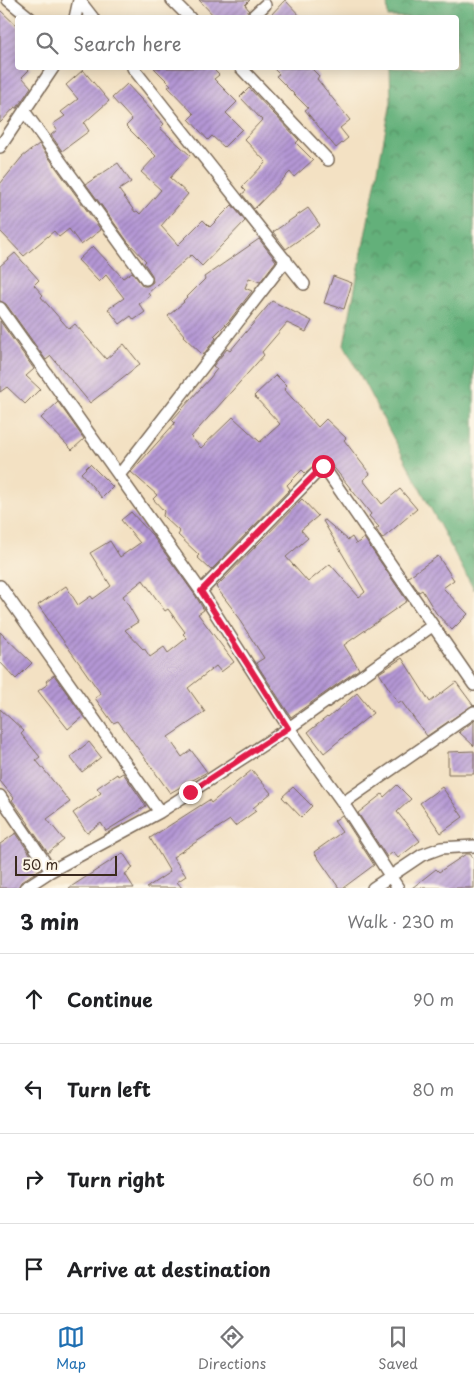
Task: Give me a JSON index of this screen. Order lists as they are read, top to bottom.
{
  "scale_bar": "50 m",
  "page": {
    "search": "Search here",
    "scale": "50 m",
    "heading": ["3 min", "Walk · 230 m"],
    "list": [
      ["Continue", "90 m"],
      ["Turn left", "80 m"],
      ["Turn right", "60 m"],
      "Arrive at destination"
    ],
    "nav": ["Map", "Directions", "Saved"]
  }
}
